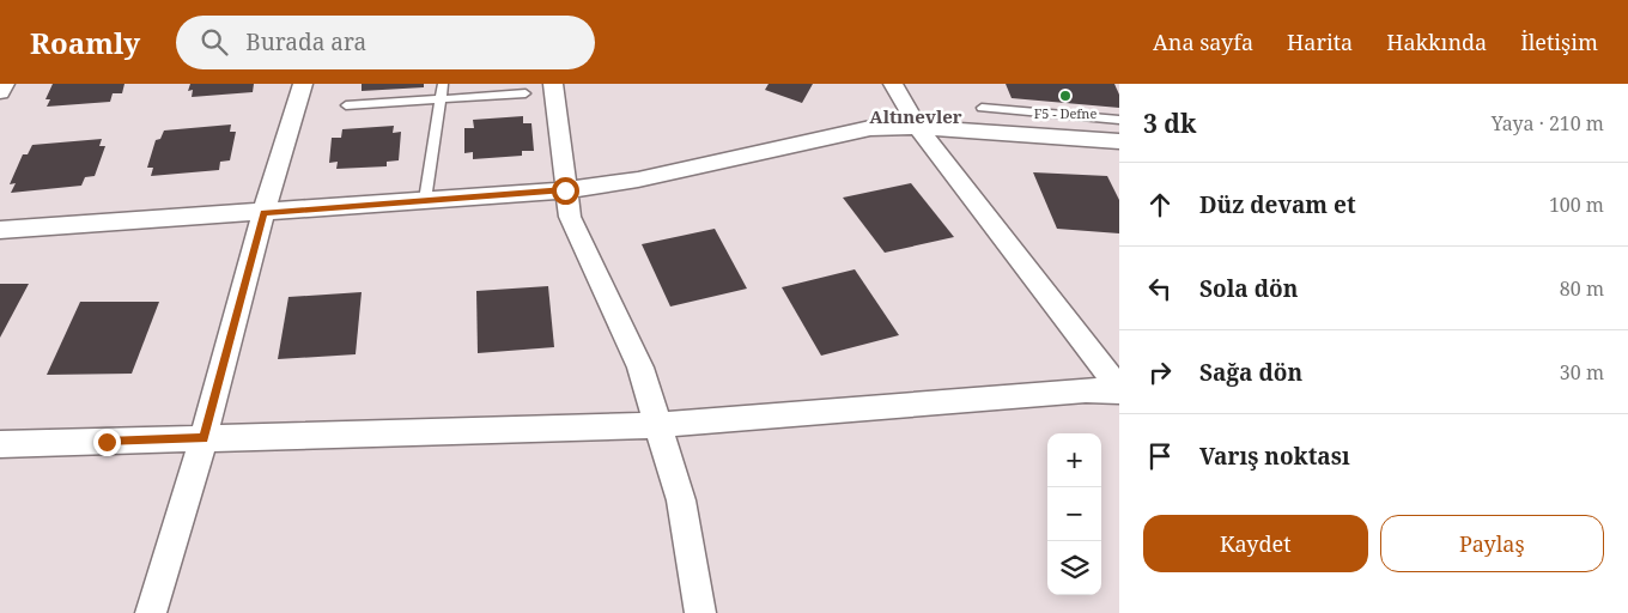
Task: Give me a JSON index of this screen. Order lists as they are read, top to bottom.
{
  "districts": ["Altınevler"],
  "places": ["F5 - Defne"],
  "page": {
    "header": "Roamly",
    "search": "Burada ara",
    "nav": [
      "Ana sayfa",
      "Harita",
      "Hakkında",
      "İletişim"
    ],
    "heading": ["3 dk", "Yaya · 210 m"],
    "list": [
      ["Düz devam et", "100 m"],
      ["Sola dön", "80 m"],
      ["Sağa dön", "30 m"],
      "Varış noktası"
    ],
    "map_buttons": ["+", "−"],
    "buttons": ["Kaydet", "Paylaş"]
  }
}
